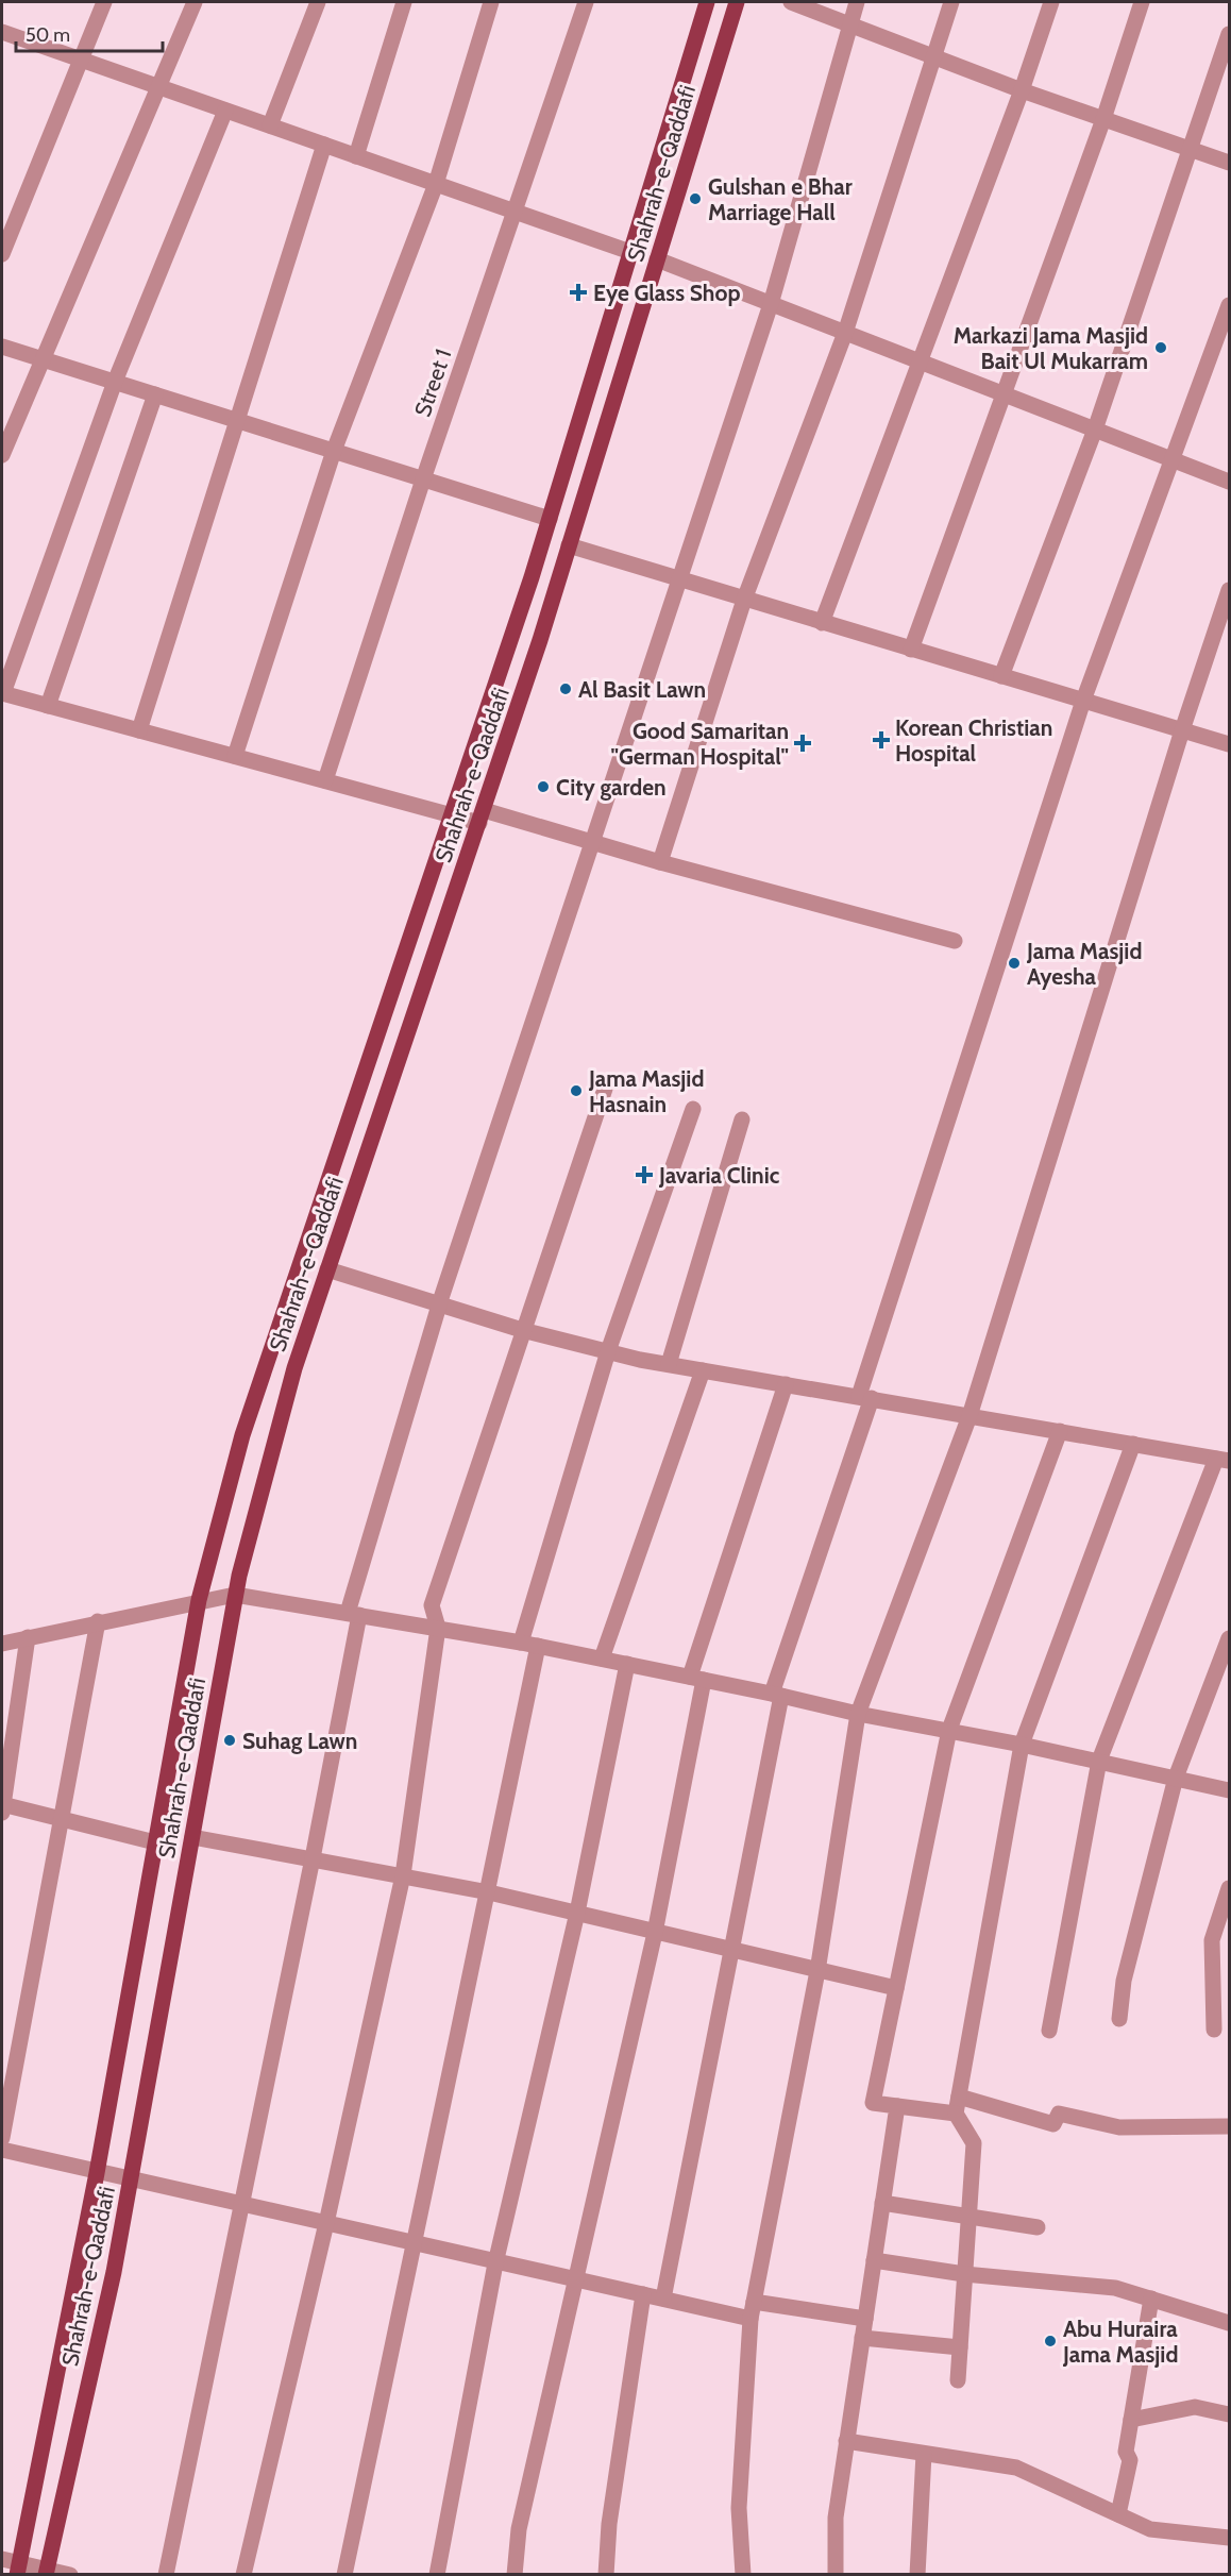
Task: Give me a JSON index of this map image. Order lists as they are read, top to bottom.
{
  "streets": {
    "main road": ["Shahrah-e-Qaddafi"],
    "street": ["Street 1"]
  },
  "places": {
    "other": [
      "Gulshan e Bhar Marriage Hall",
      "Markazi Jama Masjid Bait Ul Mukarram",
      "Al Basit Lawn",
      "City garden",
      "Jama Masjid Ayesha",
      "Jama Masjid Hasnain",
      "Suhag Lawn",
      "Abu Huraira Jama Masjid"
    ],
    "health": [
      "Eye Glass Shop",
      "Korean Christian Hospital",
      "Good Samaritan \"German Hospital\"",
      "Javaria Clinic"
    ]
  },
  "scale_bar": "50 m"
}
